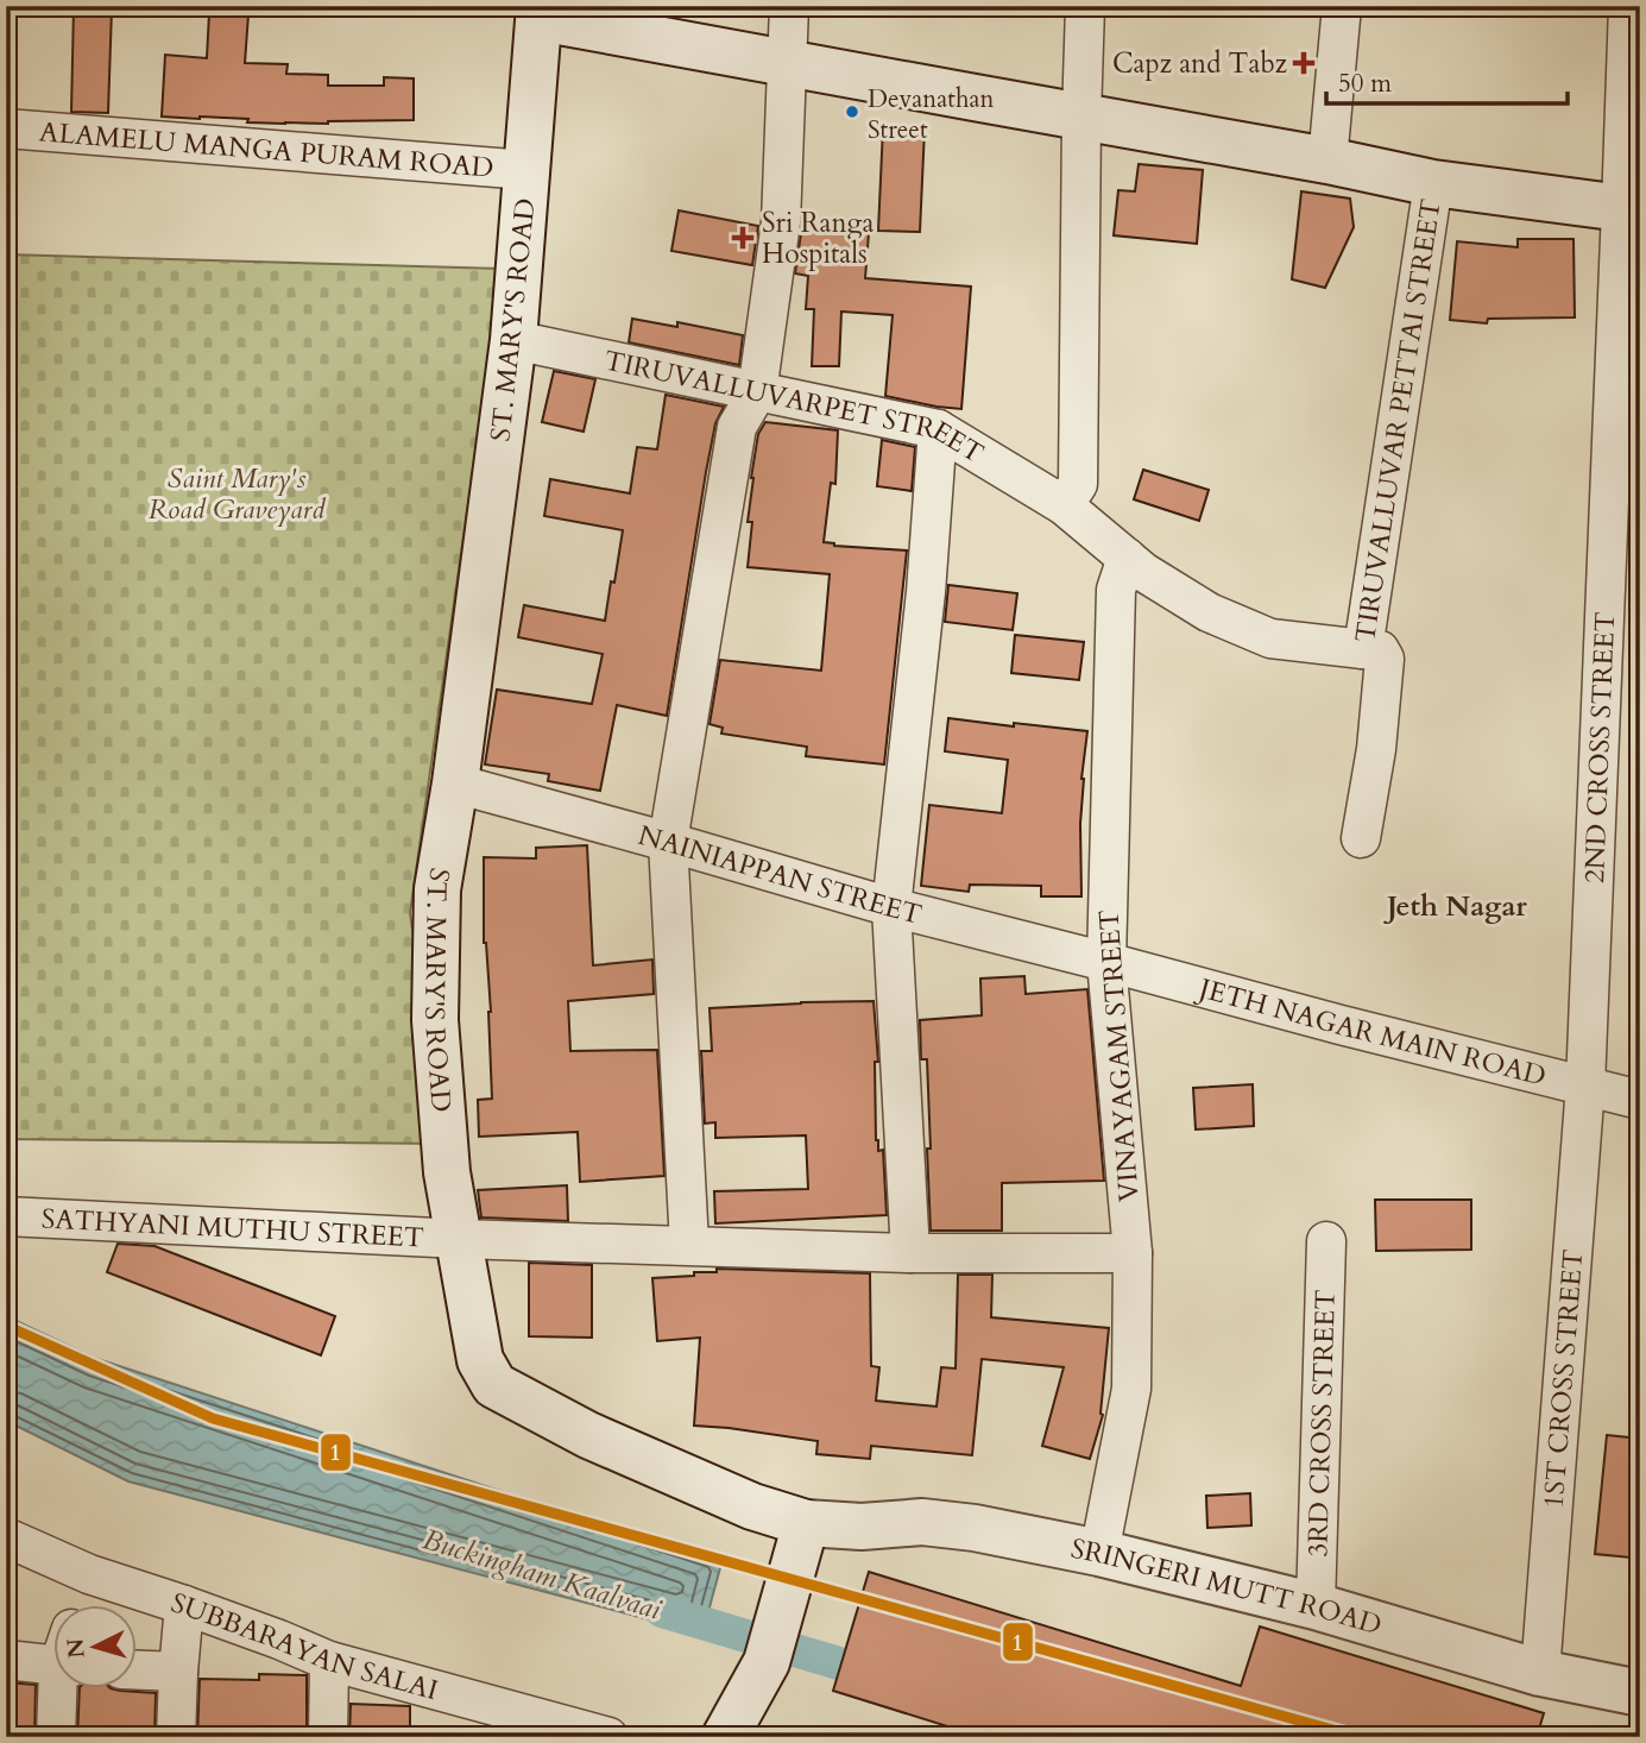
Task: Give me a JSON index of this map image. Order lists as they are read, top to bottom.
{
  "streets": {
    "main road": ["ST. MARY'S ROAD", "SRINGERI MUTT ROAD"],
    "street": [
      "ALAMELU MANGA PURAM ROAD",
      "TIRUVALLUVARPET STREET",
      "TIRUVALLUVAR PETTAI STREET",
      "2ND CROSS STREET",
      "NAINIAPPAN STREET",
      "JETH NAGAR MAIN ROAD",
      "VINAYAGAM STREET",
      "SATHYANI MUTHU STREET",
      "1ST CROSS STREET",
      "3RD CROSS STREET",
      "SUBBARAYAN SALAI"
    ]
  },
  "crossings": [
    ["ALAMELU MANGA PURAM ROAD", "ST. MARY'S ROAD"],
    ["ST. MARY'S ROAD", "TIRUVALLUVARPET STREET"],
    ["ST. MARY'S ROAD", "NAINIAPPAN STREET"],
    ["ST. MARY'S ROAD", "SATHYANI MUTHU STREET"],
    ["ST. MARY'S ROAD", "SRINGERI MUTT ROAD"],
    ["TIRUVALLUVARPET STREET", "TIRUVALLUVAR PETTAI STREET"],
    ["TIRUVALLUVARPET STREET", "VINAYAGAM STREET"],
    ["2ND CROSS STREET", "JETH NAGAR MAIN ROAD"],
    ["2ND CROSS STREET", "1ST CROSS STREET"],
    ["NAINIAPPAN STREET", "JETH NAGAR MAIN ROAD"],
    ["NAINIAPPAN STREET", "VINAYAGAM STREET"],
    ["JETH NAGAR MAIN ROAD", "VINAYAGAM STREET"],
    ["JETH NAGAR MAIN ROAD", "1ST CROSS STREET"],
    ["VINAYAGAM STREET", "SATHYANI MUTHU STREET"],
    ["VINAYAGAM STREET", "SRINGERI MUTT ROAD"],
    ["1ST CROSS STREET", "SRINGERI MUTT ROAD"],
    ["3RD CROSS STREET", "SRINGERI MUTT ROAD"]
  ],
  "districts": ["Jeth Nagar"],
  "water": ["Buckingham Kaalvaai"],
  "parks": ["Saint Mary's Road Graveyard"],
  "places": {
    "health": ["Capz and Tabz", "Sri Ranga Hospitals"],
    "other": ["Devanathan Street"]
  },
  "lines": ["transit line 1"],
  "scale_bar": "50 m",
  "north": "left"
}
